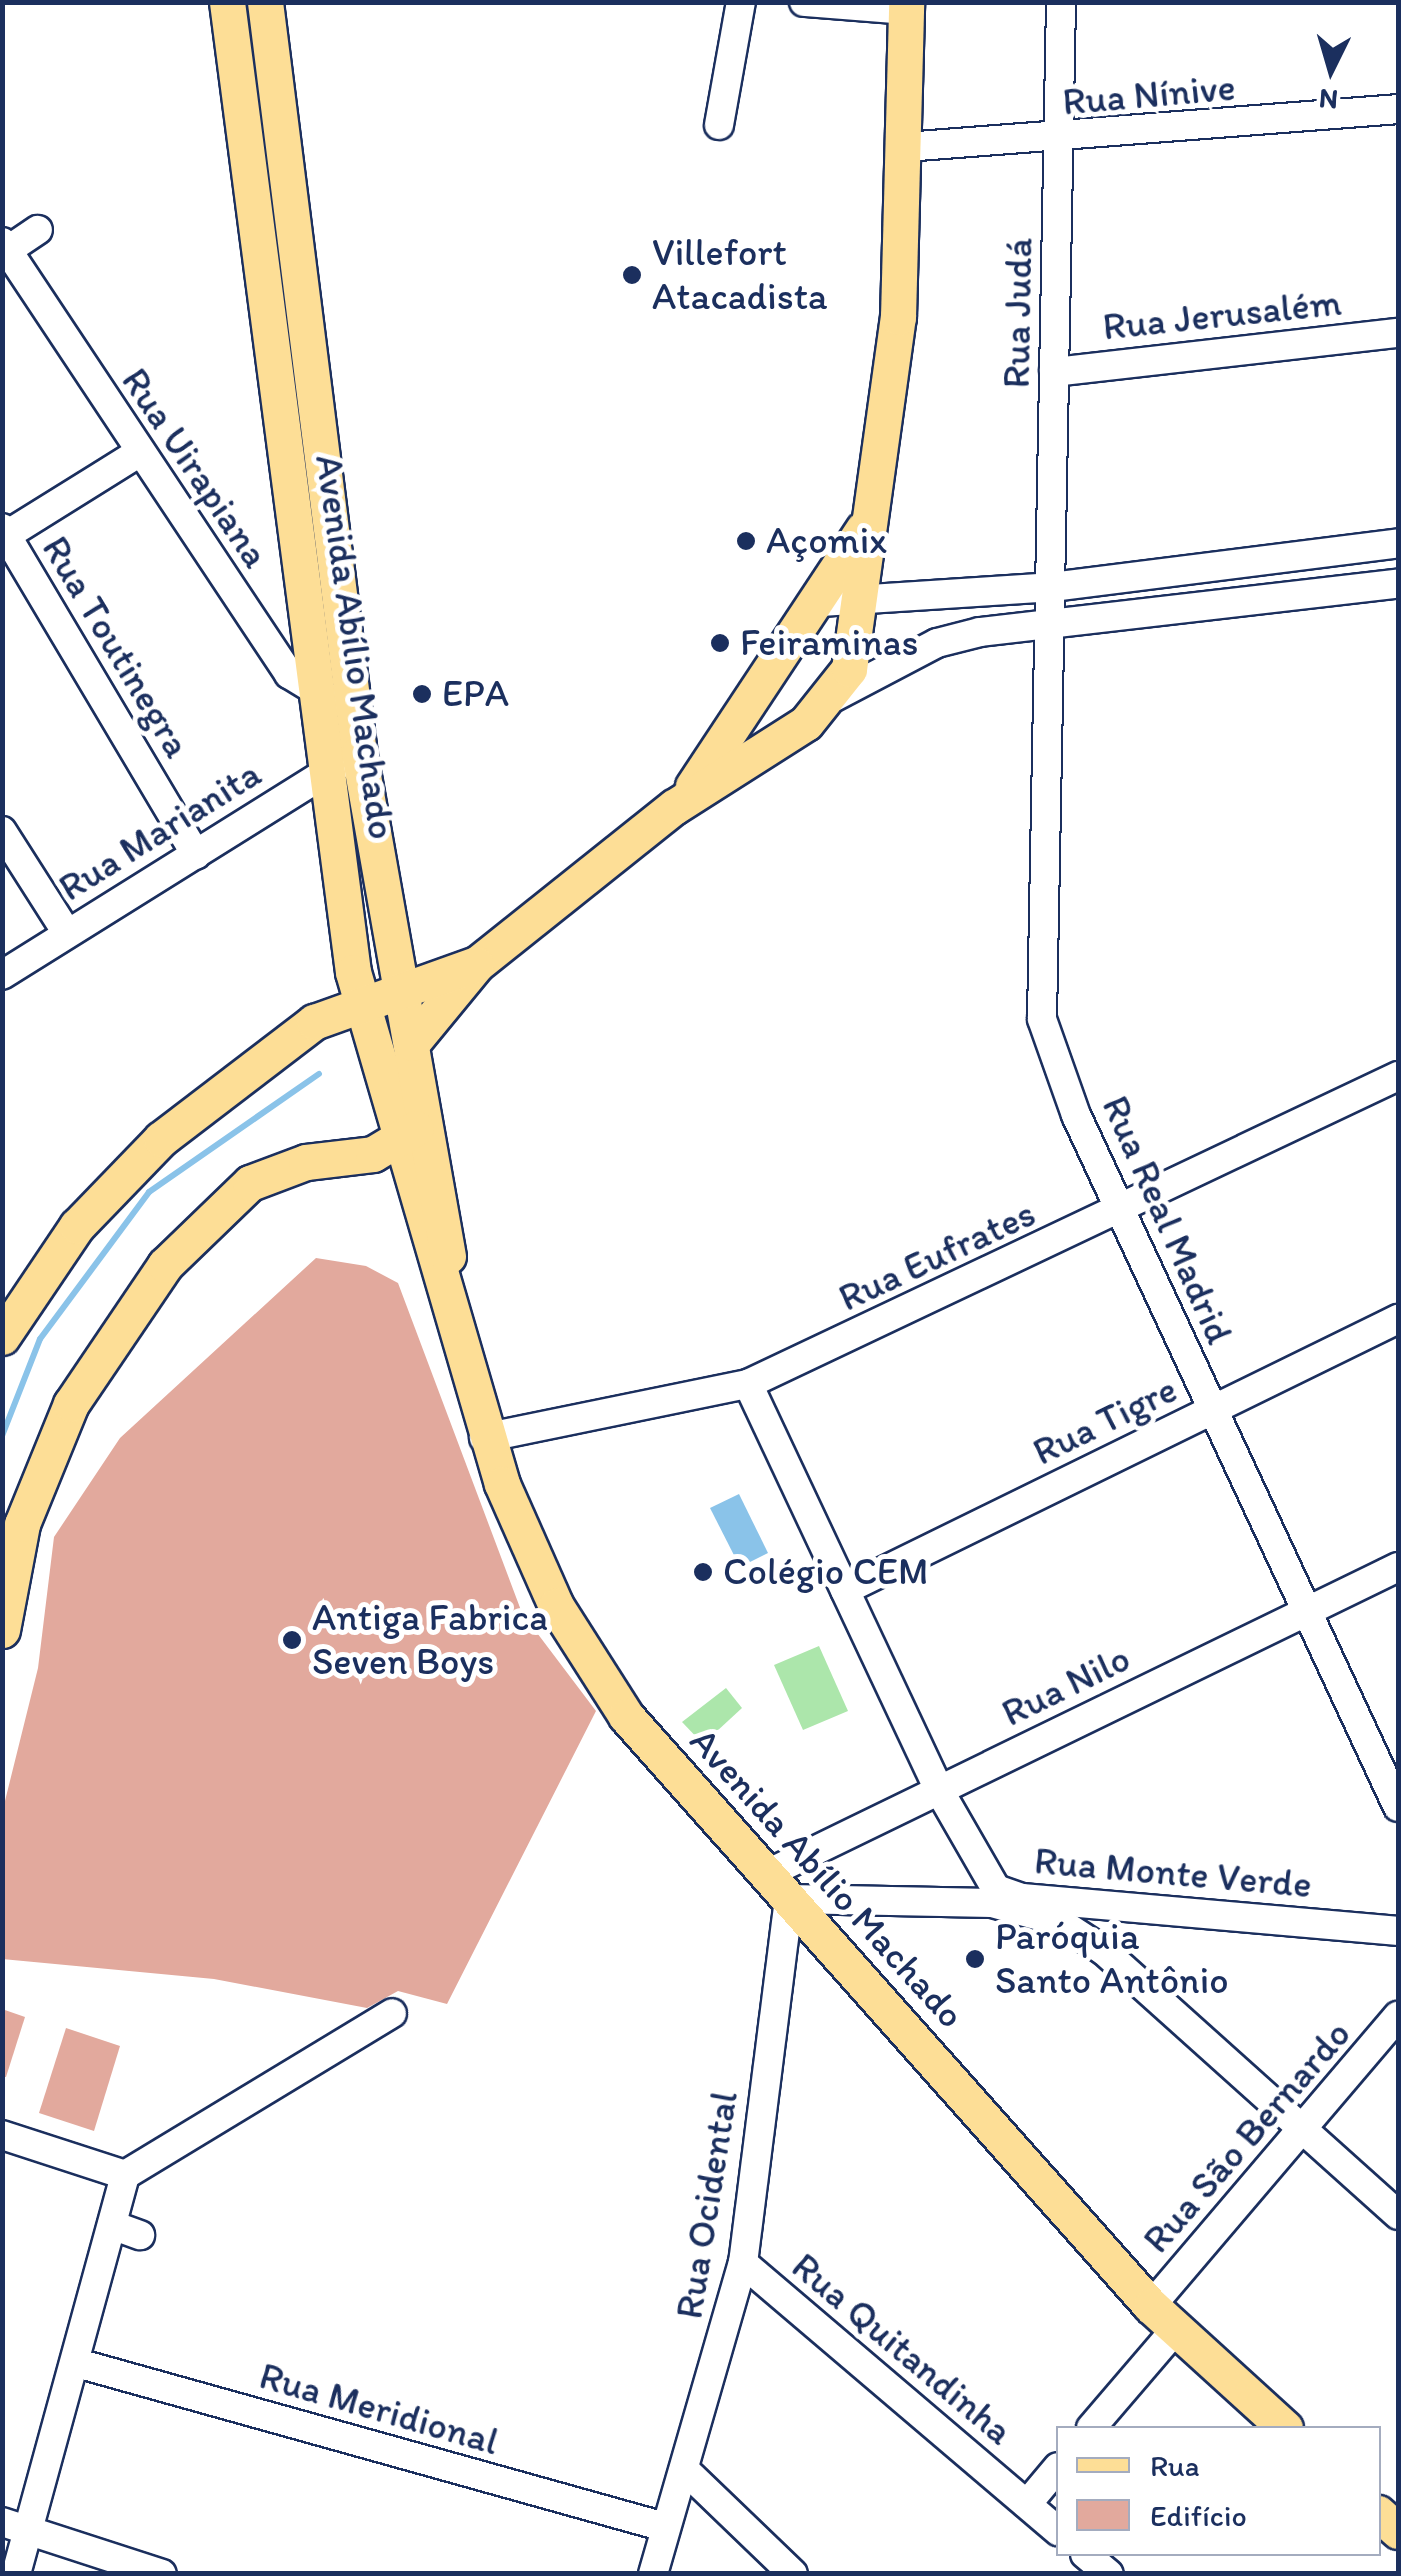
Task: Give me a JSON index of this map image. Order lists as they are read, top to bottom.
{
  "streets": {
    "main road": ["Avenida Abílio Machado"],
    "street": [
      "Rua Nínive",
      "Rua Judá",
      "Rua Jerusalém",
      "Rua Uirapiana",
      "Rua Toutinegra",
      "Rua Marianita",
      "Rua Real Madrid",
      "Rua Eufrates",
      "Rua Tigre",
      "Rua Nilo",
      "Rua Monte Verde",
      "Rua São Bernardo",
      "Rua Ocidental",
      "Rua Quitandinha",
      "Rua Meridional"
    ]
  },
  "crossings": [
    ["Rua Nínive", "Rua Judá"],
    ["Rua Judá", "Rua Jerusalém"],
    ["Rua Judá", "Rua Real Madrid"],
    ["Rua Uirapiana", "Avenida Abílio Machado"],
    ["Rua Toutinegra", "Rua Marianita"],
    ["Avenida Abílio Machado", "Rua Marianita"],
    ["Avenida Abílio Machado", "Rua Eufrates"],
    ["Avenida Abílio Machado", "Rua Nilo"],
    ["Avenida Abílio Machado", "Rua São Bernardo"],
    ["Avenida Abílio Machado", "Rua Ocidental"],
    ["Rua Real Madrid", "Rua Eufrates"],
    ["Rua Real Madrid", "Rua Tigre"],
    ["Rua Real Madrid", "Rua Nilo"],
    ["Rua Eufrates", "Rua Monte Verde"],
    ["Rua Tigre", "Rua Monte Verde"],
    ["Rua Nilo", "Rua Monte Verde"],
    ["Rua Nilo", "Rua Ocidental"],
    ["Rua Ocidental", "Rua Quitandinha"],
    ["Rua Ocidental", "Rua Meridional"]
  ],
  "places": [
    "Villefort Atacadista",
    "Açomix",
    "Feiraminas",
    "EPA",
    "Colégio CEM",
    "Antiga Fabrica Seven Boys",
    "Paróquia Santo Antônio"
  ],
  "legend": ["Rua", "Edifício"],
  "north": "bottom"
}
